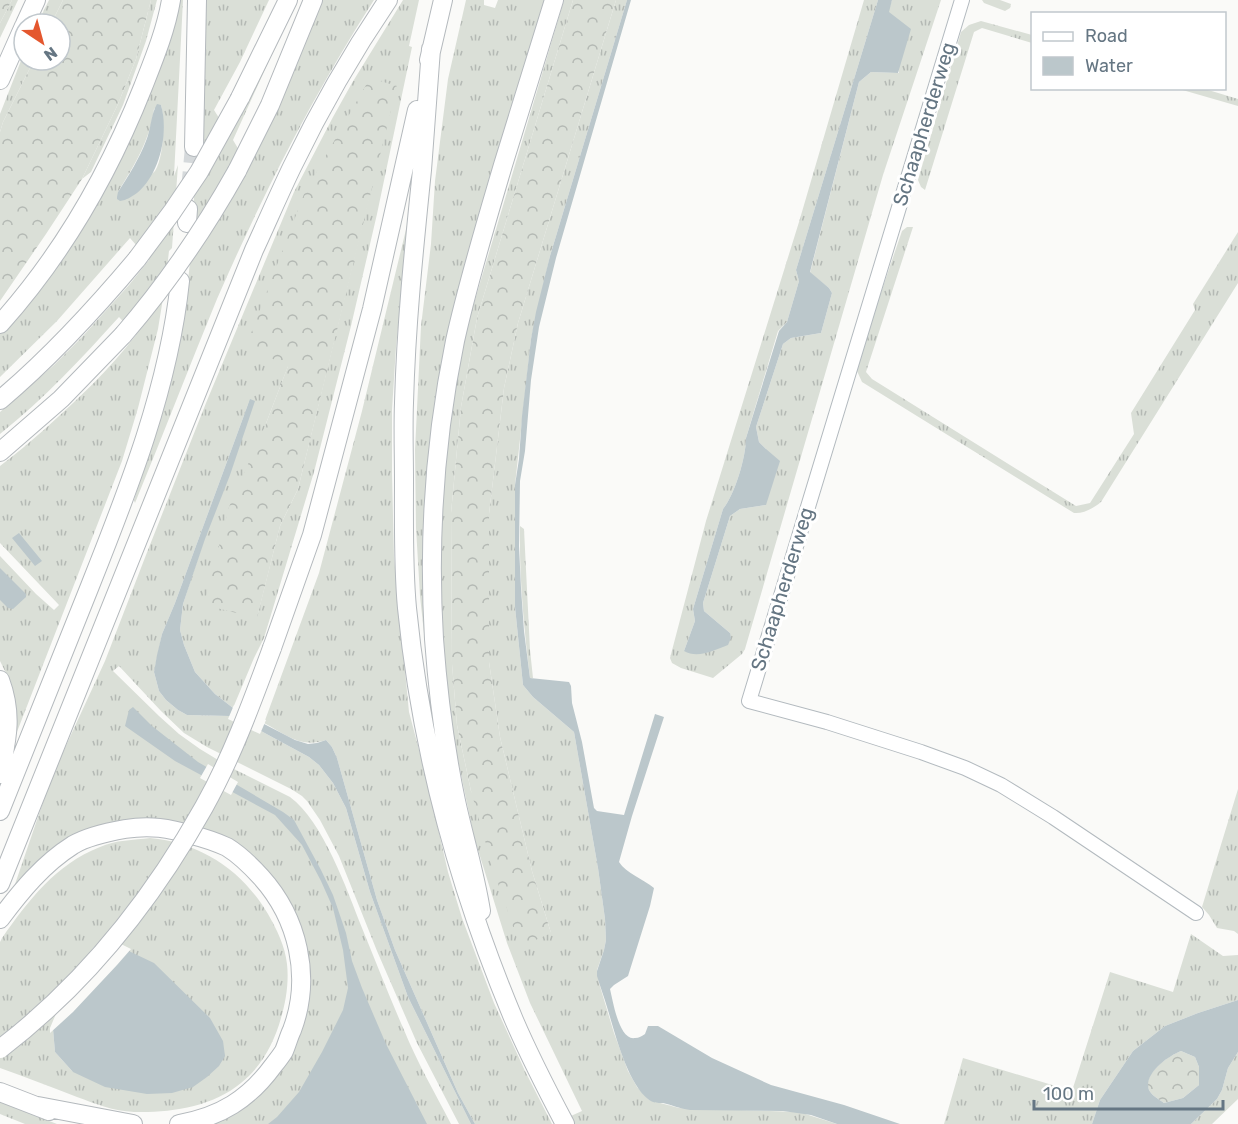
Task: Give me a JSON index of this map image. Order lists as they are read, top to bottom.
{
  "streets": {
    "street": ["Schaapherderweg"]
  },
  "legend": ["Road", "Water"],
  "scale_bar": "100 m",
  "north": "bottom right"
}
